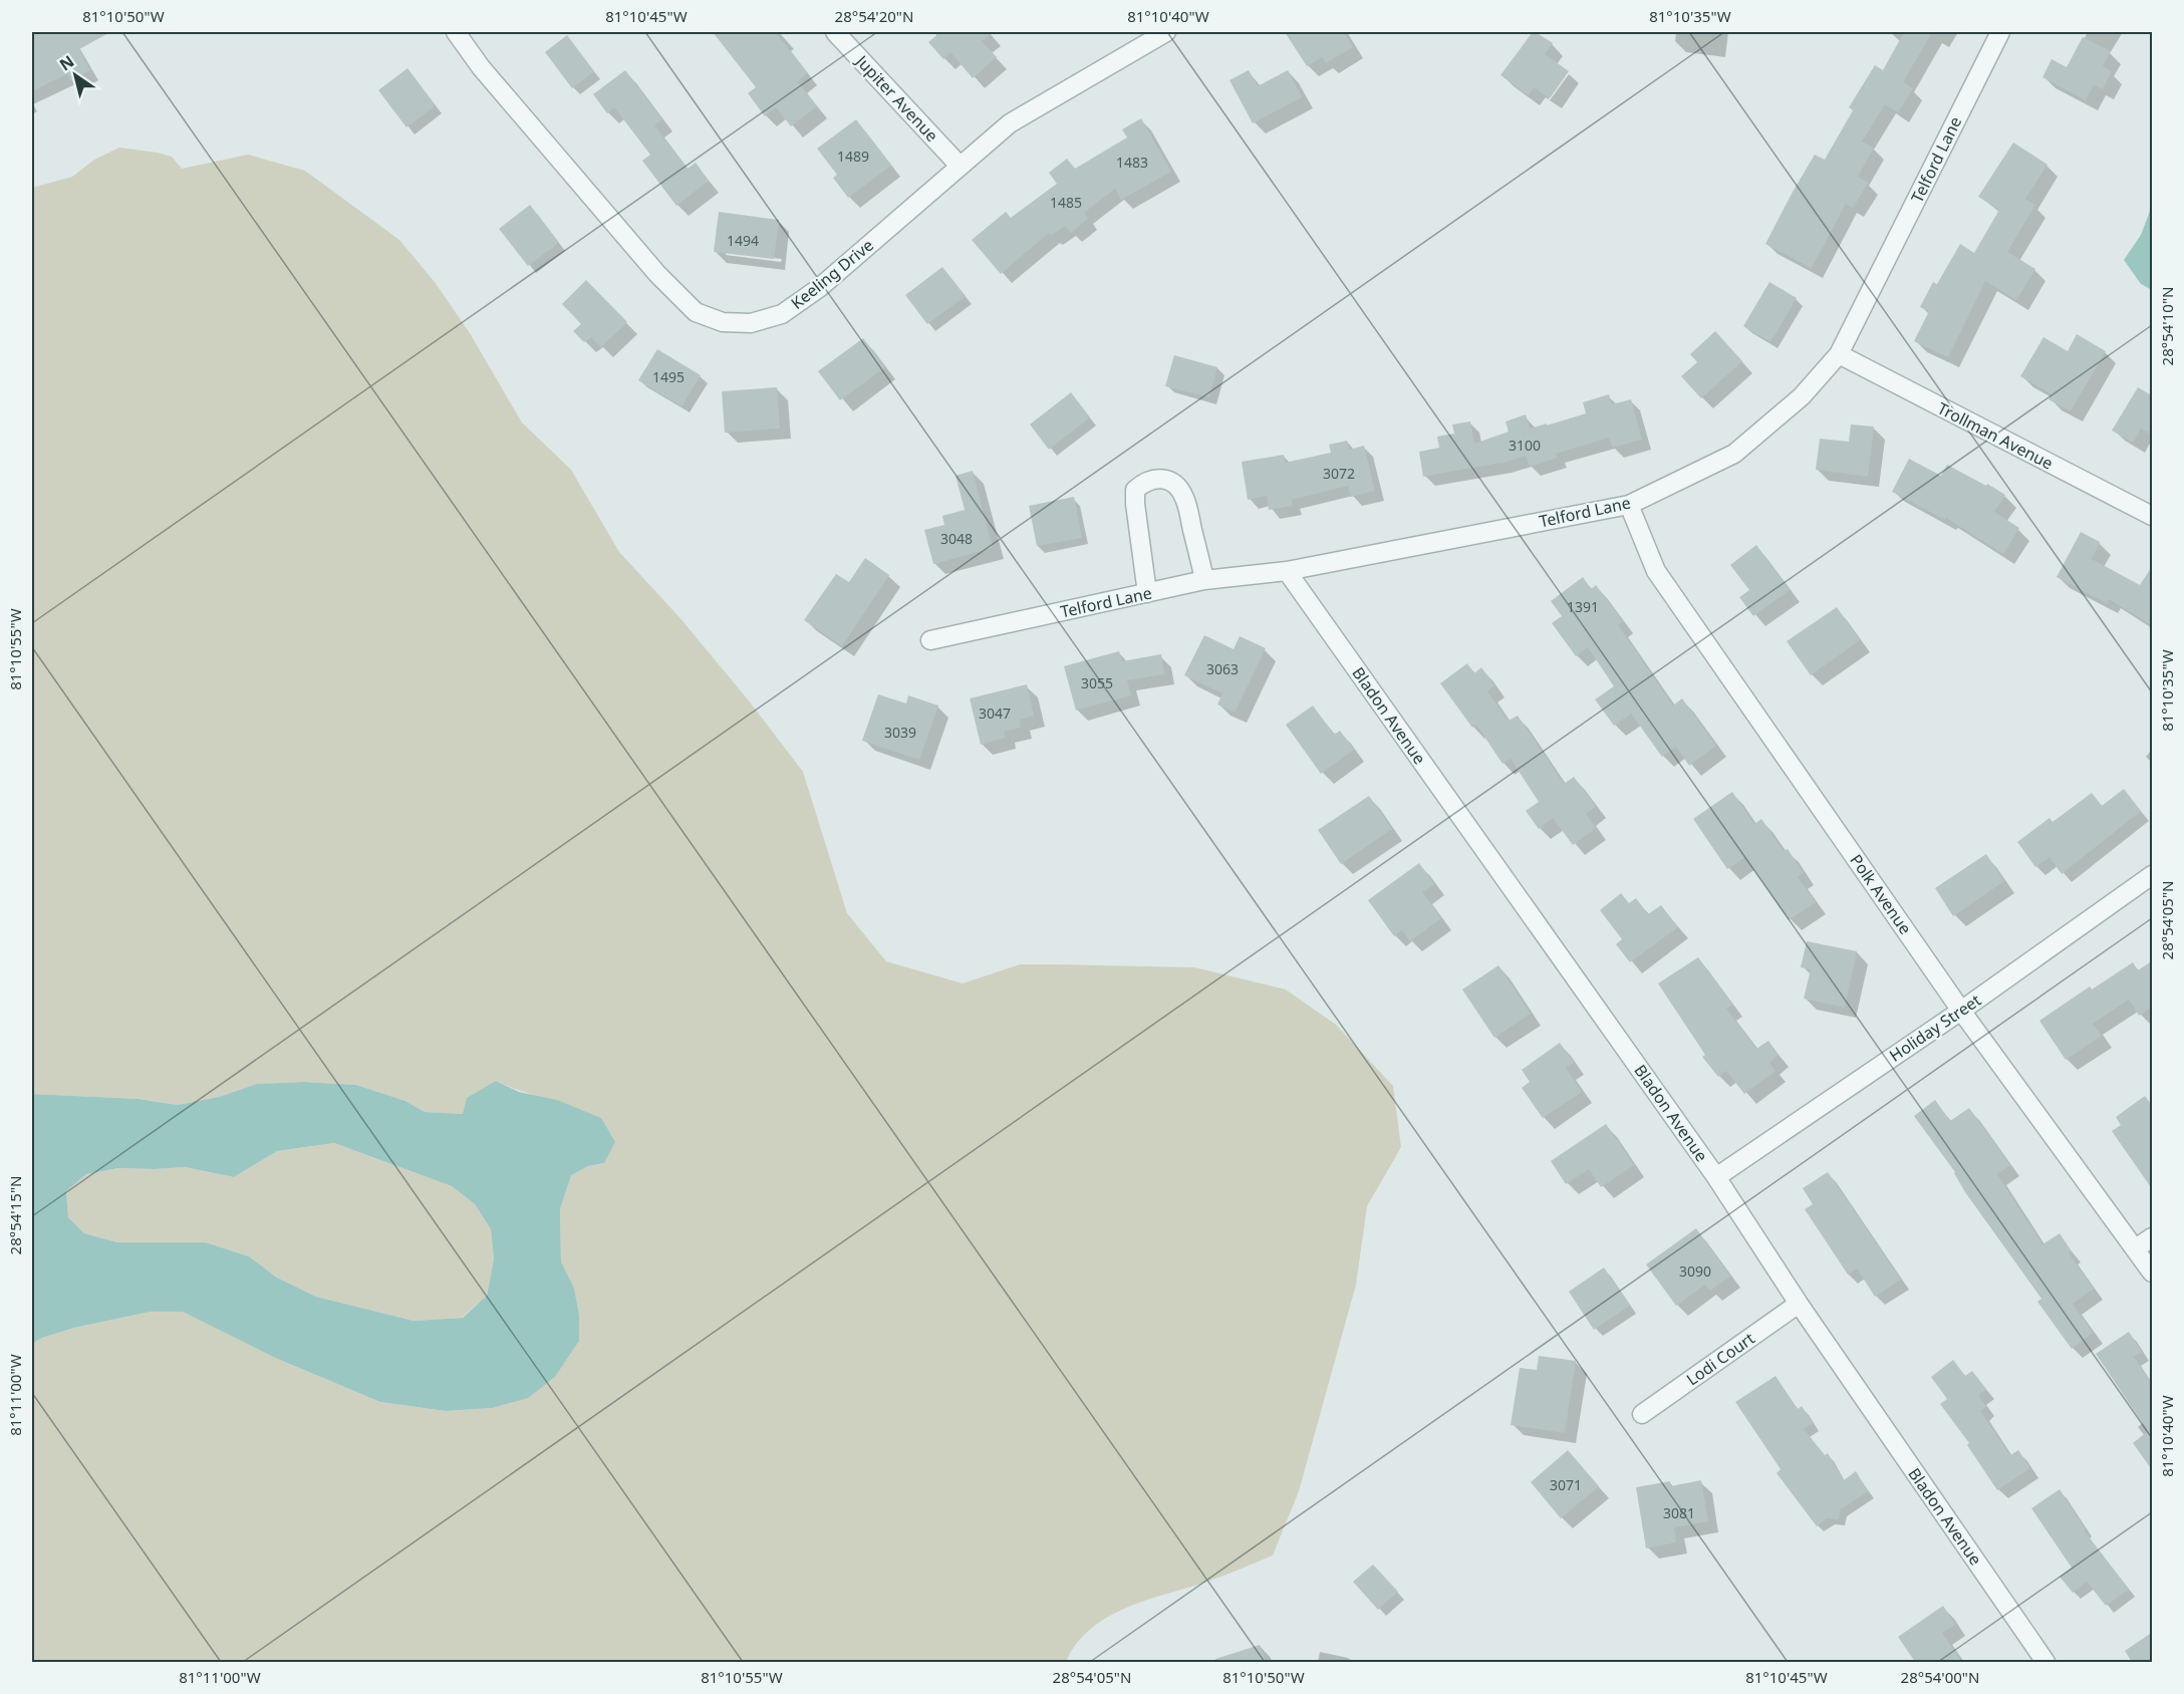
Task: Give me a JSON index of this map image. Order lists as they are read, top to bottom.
{
  "streets": {
    "street": [
      "Jupiter Avenue",
      "Telford Lane",
      "Keeling Drive",
      "Trollman Avenue",
      "Bladon Avenue",
      "Polk Avenue",
      "Holiday Street",
      "Lodi Court"
    ]
  },
  "crossings": [
    ["Jupiter Avenue", "Keeling Drive"],
    ["Telford Lane", "Trollman Avenue"],
    ["Telford Lane", "Bladon Avenue"],
    ["Telford Lane", "Polk Avenue"],
    ["Bladon Avenue", "Holiday Street"],
    ["Bladon Avenue", "Lodi Court"],
    ["Polk Avenue", "Holiday Street"]
  ],
  "house_numbers": [
    "1489",
    "1483",
    "1485",
    "1494",
    "1495",
    "3100",
    "3072",
    "3048",
    "1391",
    "3063",
    "3055",
    "3047",
    "3039",
    "3090",
    "3071",
    "3081"
  ],
  "north": "top left",
  "coordinates": [
    "81°10'50\"W",
    "81°10'45\"W",
    "28°54'20\"N",
    "81°10'40\"W",
    "81°10'35\"W",
    "28°54'10\"N",
    "81°10'55\"W",
    "28°54'05\"N",
    "28°54'15\"N",
    "81°11'00\"W",
    "28°54'00\"N"
  ]
}
